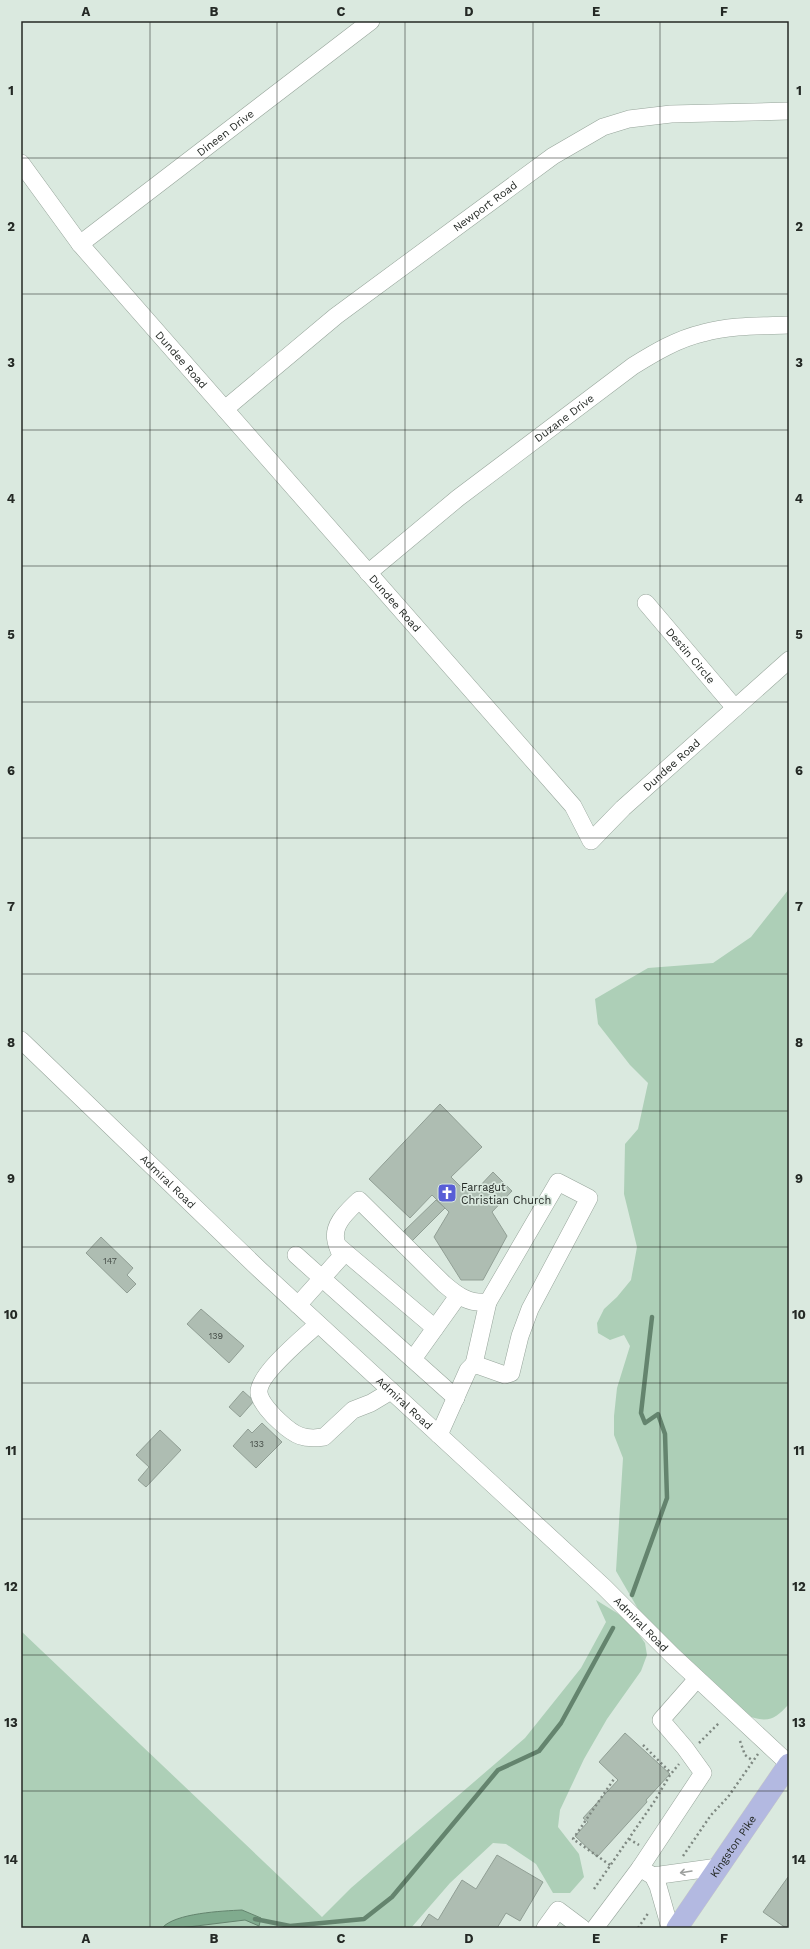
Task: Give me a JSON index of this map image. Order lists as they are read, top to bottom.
{
  "streets": {
    "main road": ["Kingston Pike"],
    "street": [
      "Dineen Drive",
      "Newport Road",
      "Dundee Road",
      "Duzane Drive",
      "Destin Circle",
      "Admiral Road"
    ]
  },
  "crossings": [
    ["Dineen Drive", "Dundee Road"],
    ["Newport Road", "Dundee Road"],
    ["Dundee Road", "Duzane Drive"],
    ["Dundee Road", "Destin Circle"],
    ["Admiral Road", "Kingston Pike"]
  ],
  "places": {
    "church": ["Farragut Christian Church"]
  },
  "house_numbers": ["147", "139", "133"],
  "grid": {
    "columns": [
      "A",
      "B",
      "C",
      "D",
      "E",
      "F"
    ],
    "rows": [
      "1",
      "2",
      "3",
      "4",
      "5",
      "6",
      "7",
      "8",
      "9",
      "10",
      "11",
      "12",
      "13",
      "14"
    ]
  }
}
